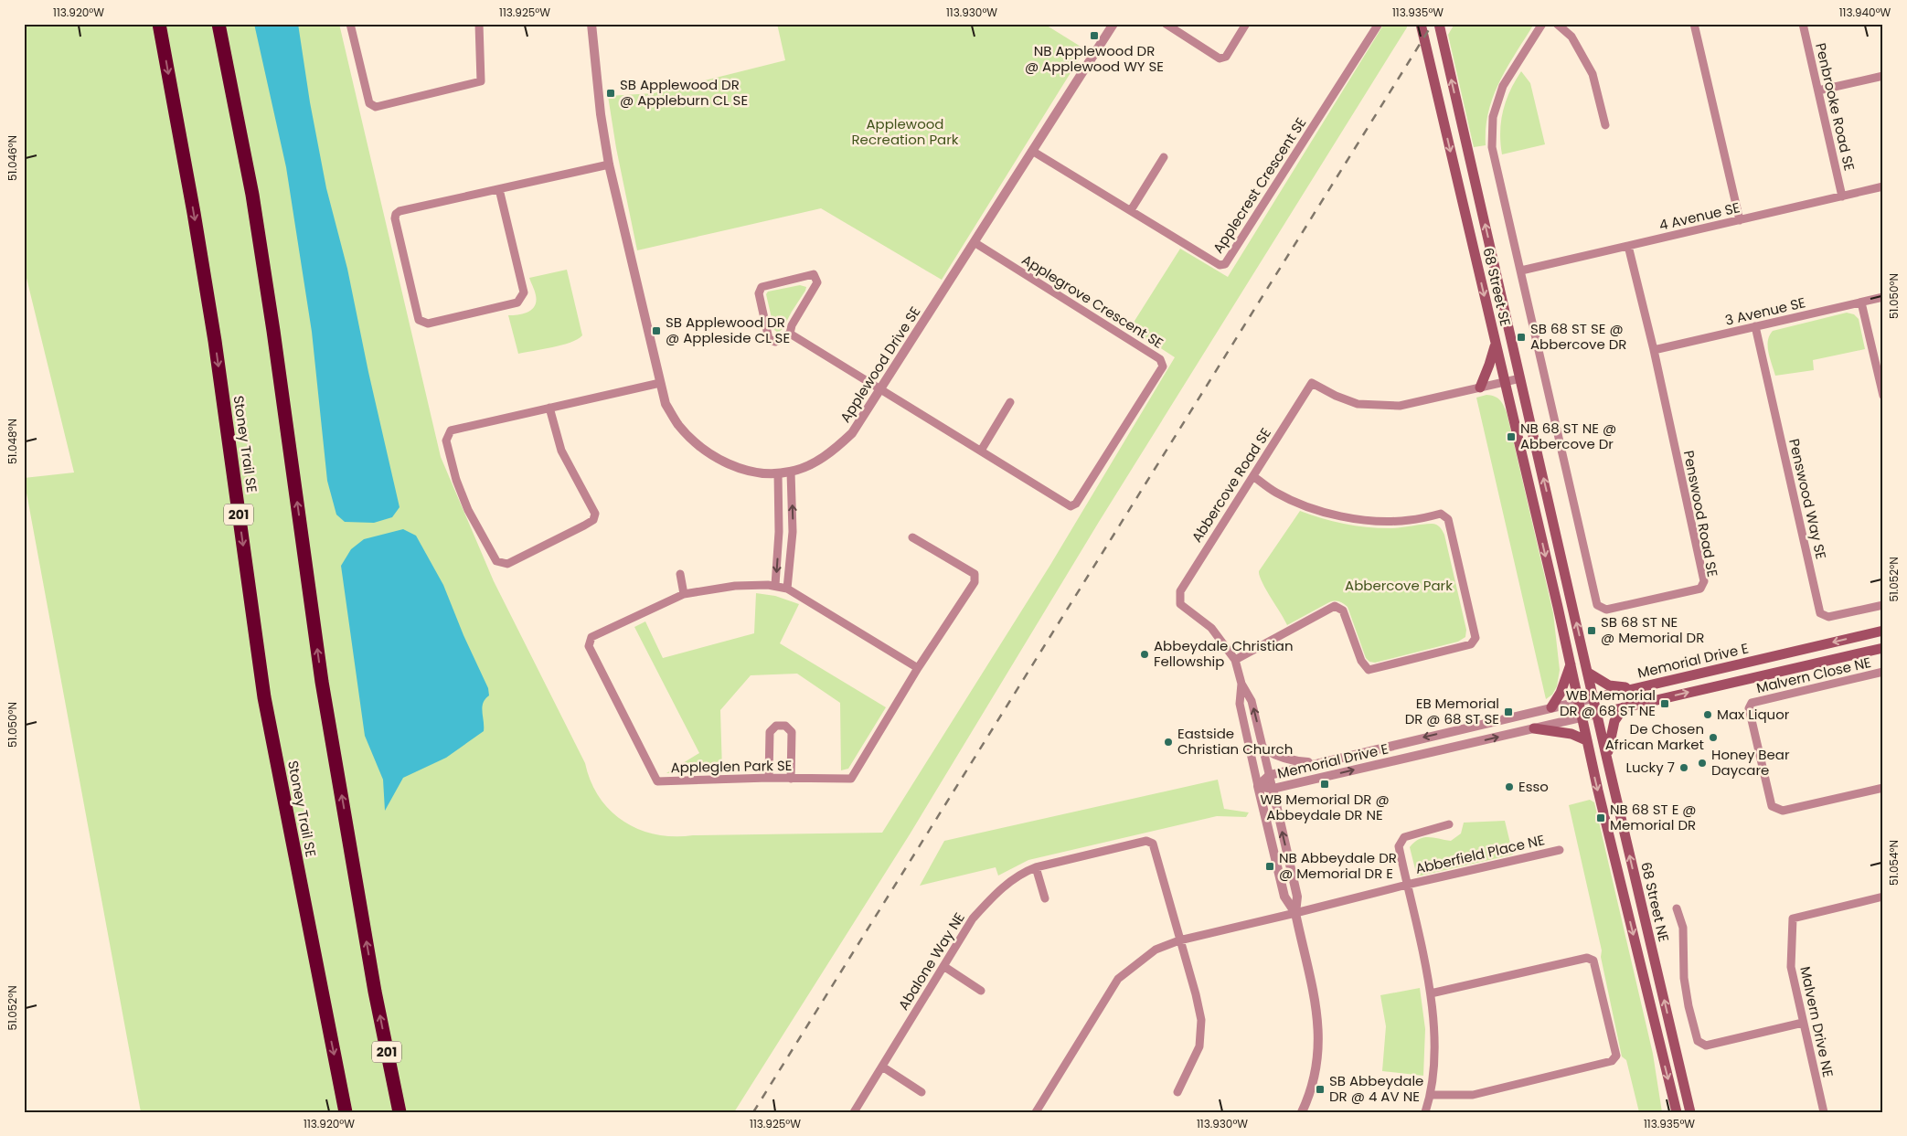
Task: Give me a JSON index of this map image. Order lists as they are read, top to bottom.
{
  "streets": {
    "highway": ["Stoney Trail SE", "201"],
    "main road": ["68 Street SE", "Memorial Drive E", "68 Street NE"],
    "street": [
      "Penbrooke Road SE",
      "Applecrest Crescent SE",
      "4 Avenue SE",
      "Applegrove Crescent SE",
      "3 Avenue SE",
      "Applewood Drive SE",
      "Abbercove Road SE",
      "Penswood Way SE",
      "Penswood Road SE",
      "Malvern Close NE",
      "Appleglen Park SE",
      "Abberfield Place NE",
      "Abalone Way NE",
      "Malvern Drive NE"
    ]
  },
  "crossings": [
    ["Penbrooke Road SE", "4 Avenue SE"],
    ["Applecrest Crescent SE", "Applewood Drive SE"],
    ["4 Avenue SE", "Penswood Road SE"],
    ["68 Street SE", "Memorial Drive E"],
    ["68 Street SE", "68 Street NE"],
    ["Applegrove Crescent SE", "Applewood Drive SE"],
    ["3 Avenue SE", "Penswood Way SE"],
    ["3 Avenue SE", "Penswood Road SE"],
    ["Memorial Drive E", "68 Street NE"],
    ["Abberfield Place NE", "Abalone Way NE"]
  ],
  "parks": ["Applewood Recreation Park", "Abbercove Park"],
  "places": {
    "transit": [
      "NB Applewood DR @ Applewood WY SE",
      "SB Applewood DR @ Appleburn CL SE",
      "SB Applewood DR @ Appleside CL SE",
      "SB 68 ST SE @ Abbercove DR",
      "NB 68 ST NE @ Abbercove Dr",
      "SB 68 ST NE @ Memorial DR",
      "WB Memorial DR @ 68 ST NE",
      "EB Memorial DR @ 68 ST SE",
      "WB Memorial DR @ Abbeydale DR NE",
      "NB 68 ST E @ Memorial DR",
      "NB Abbeydale DR @ Memorial DR E",
      "SB Abbeydale DR @ 4 AV NE"
    ],
    "other": [
      "Abbeydale Christian Fellowship",
      "Max Liquor",
      "De Chosen African Market",
      "Eastside Christian Church",
      "Honey Bear Daycare",
      "Lucky 7",
      "Esso"
    ]
  },
  "coordinates": [
    "113.920°W",
    "113.925°W",
    "113.930°W",
    "113.935°W",
    "113.940°W",
    "51.046°N",
    "51.050°N",
    "51.048°N",
    "51.052°N",
    "51.054°N"
  ]
}
